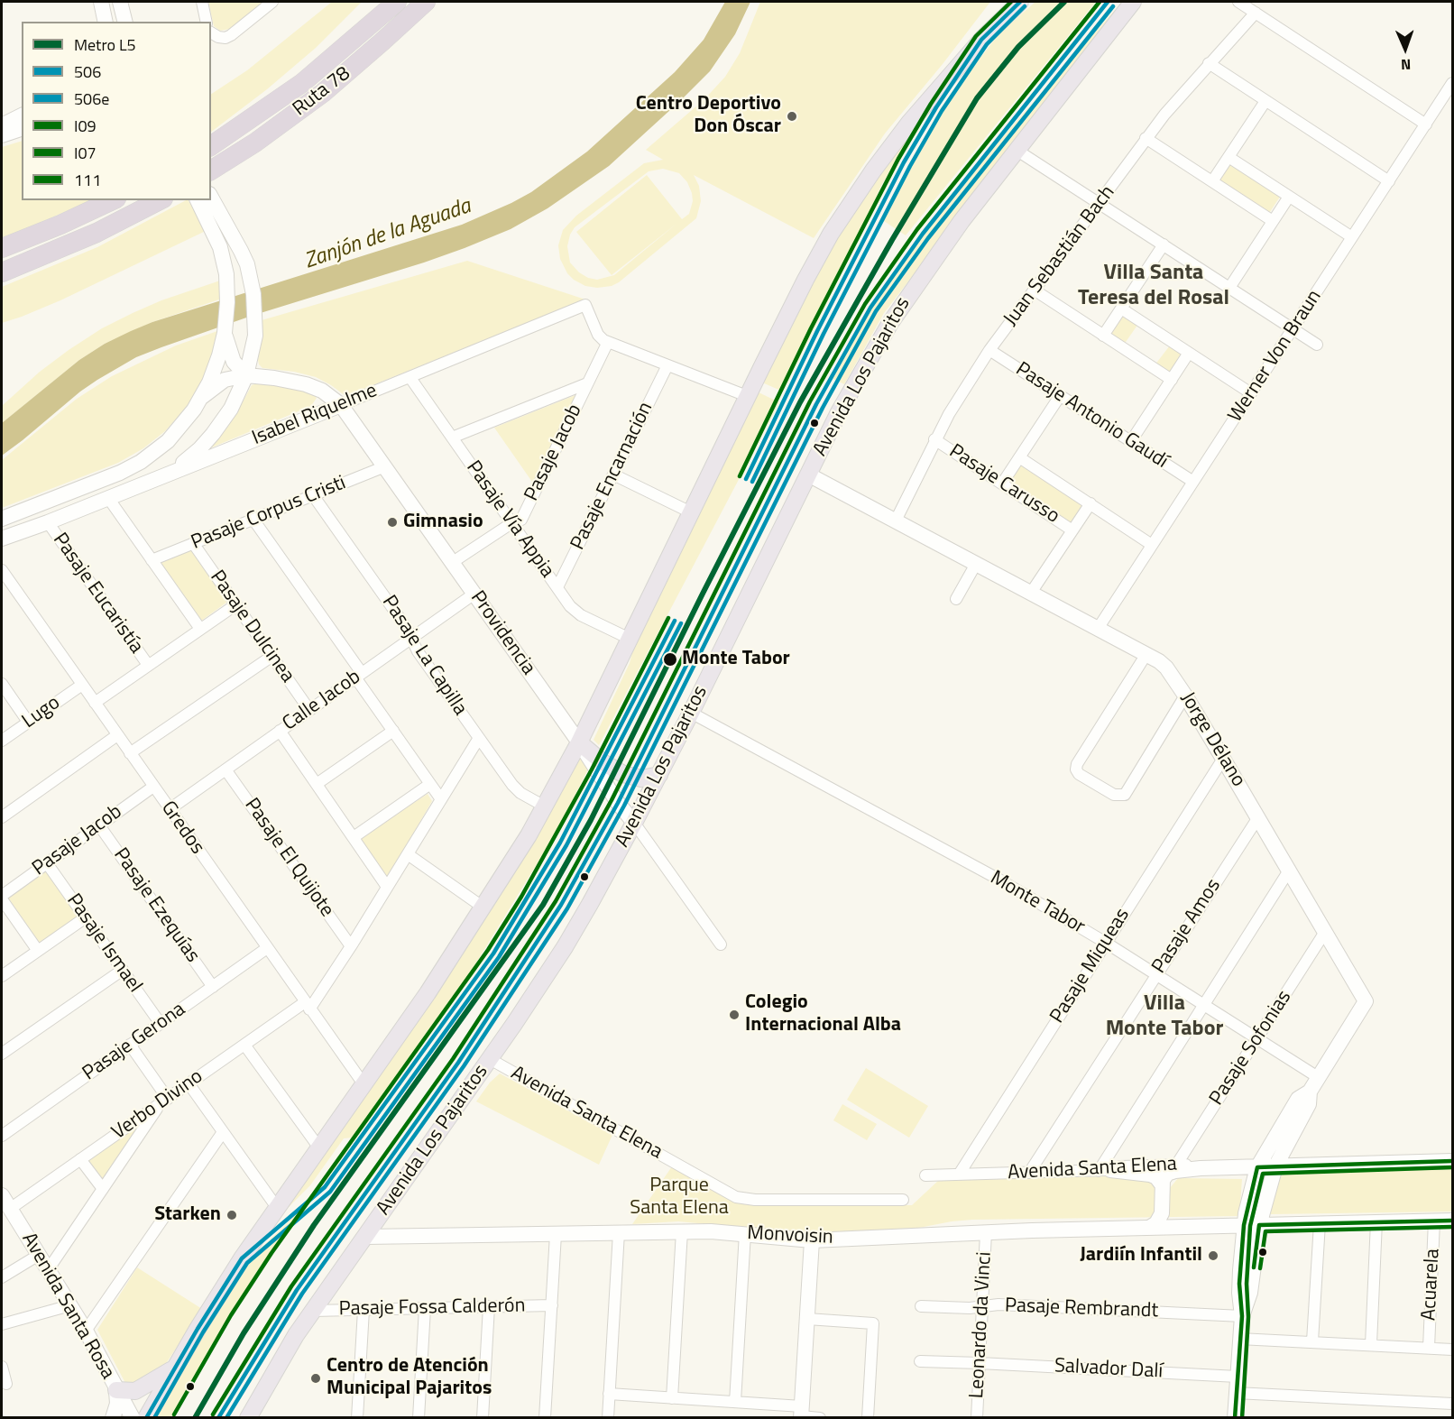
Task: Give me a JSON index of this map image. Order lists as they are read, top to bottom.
{
  "streets": {
    "highway": ["Ruta 78"],
    "main road": ["Avenida Los Pajaritos"],
    "street": [
      "Juan Sebastián Bach",
      "Werner Von Braun",
      "Isabel Riquelme",
      "Pasaje Antonio Gaudí",
      "Pasaje Jacob",
      "Pasaje Encarnación",
      "Pasaje Carusso",
      "Pasaje Corpus Cristi",
      "Pasaje Vía Appia",
      "Pasaje Eucaristía",
      "Pasaje Dulcinea",
      "Providencia",
      "Pasaje La Capilla",
      "Calle Jacob",
      "Lugo",
      "Jorge Délano",
      "Gredos",
      "Pasaje El Quijote",
      "Monte Tabor",
      "Pasaje Ezequías",
      "Pasaje Amos",
      "Pasaje Ismael",
      "Pasaje Miqueas",
      "Pasaje Gerona",
      "Pasaje Sofonias",
      "Verbo Divino",
      "Avenida Santa Elena",
      "Monvoisin",
      "Acuarela",
      "Avenida Santa Rosa",
      "Pasaje Fossa Calderón",
      "Pasaje Rembrandt",
      "Leonardo da Vinci",
      "Salvador Dalí"
    ]
  },
  "crossings": [
    ["Juan Sebastián Bach", "Pasaje Antonio Gaudí"],
    ["Juan Sebastián Bach", "Pasaje Carusso"],
    ["Juan Sebastián Bach", "Jorge Délano"],
    ["Werner Von Braun", "Pasaje Antonio Gaudí"],
    ["Werner Von Braun", "Pasaje Carusso"],
    ["Werner Von Braun", "Jorge Délano"],
    ["Avenida Los Pajaritos", "Providencia"],
    ["Avenida Los Pajaritos", "Jorge Délano"],
    ["Avenida Los Pajaritos", "Monte Tabor"],
    ["Avenida Los Pajaritos", "Avenida Santa Elena"],
    ["Avenida Los Pajaritos", "Monvoisin"],
    ["Avenida Los Pajaritos", "Pasaje Fossa Calderón"],
    ["Isabel Riquelme", "Pasaje Jacob"],
    ["Isabel Riquelme", "Pasaje Vía Appia"],
    ["Isabel Riquelme", "Pasaje Eucaristía"],
    ["Isabel Riquelme", "Providencia"],
    ["Pasaje Jacob", "Pasaje Vía Appia"],
    ["Pasaje Jacob", "Providencia"],
    ["Pasaje Jacob", "Gredos"],
    ["Pasaje Jacob", "Pasaje Ezequías"],
    ["Pasaje Jacob", "Pasaje Ismael"],
    ["Pasaje Encarnación", "Pasaje Vía Appia"],
    ["Pasaje Corpus Cristi", "Pasaje Dulcinea"],
    ["Pasaje Corpus Cristi", "Providencia"],
    ["Pasaje Corpus Cristi", "Pasaje La Capilla"],
    ["Pasaje Dulcinea", "Calle Jacob"],
    ["Providencia", "Calle Jacob"],
    ["Pasaje La Capilla", "Calle Jacob"],
    ["Pasaje La Capilla", "Verbo Divino"],
    ["Calle Jacob", "Gredos"],
    ["Calle Jacob", "Pasaje El Quijote"],
    ["Lugo", "Gredos"],
    ["Jorge Délano", "Monte Tabor"],
    ["Jorge Délano", "Pasaje Amos"],
    ["Jorge Délano", "Pasaje Miqueas"],
    ["Jorge Délano", "Pasaje Sofonias"],
    ["Gredos", "Pasaje Gerona"],
    ["Gredos", "Verbo Divino"],
    ["Pasaje El Quijote", "Verbo Divino"],
    ["Monte Tabor", "Pasaje Amos"],
    ["Monte Tabor", "Pasaje Miqueas"],
    ["Monte Tabor", "Pasaje Sofonias"],
    ["Pasaje Ezequías", "Pasaje Gerona"],
    ["Pasaje Amos", "Avenida Santa Elena"],
    ["Pasaje Ismael", "Pasaje Gerona"],
    ["Pasaje Miqueas", "Avenida Santa Elena"],
    ["Pasaje Sofonias", "Avenida Santa Elena"],
    ["Verbo Divino", "Avenida Santa Rosa"],
    ["Monvoisin", "Leonardo da Vinci"],
    ["Pasaje Rembrandt", "Leonardo da Vinci"],
    ["Leonardo da Vinci", "Salvador Dalí"]
  ],
  "districts": ["Villa Santa Teresa del Rosal", "Villa Monte Tabor"],
  "water": ["Zanjón de la Aguada"],
  "parks": ["Parque Santa Elena"],
  "places": [
    "Centro Deportivo Don Óscar",
    "Gimnasio",
    "Monte Tabor",
    "Colegio Internacional Alba",
    "Starken",
    "Jardiín Infantil",
    "Centro de Atención Municipal Pajaritos"
  ],
  "lines": [
    "metro line L5",
    "transit line 506",
    "transit line I09",
    "transit line 506e",
    "transit line I07",
    "transit line 111"
  ],
  "legend": [
    "Metro L5",
    "506",
    "506e",
    "I09",
    "I07",
    "111"
  ],
  "north": "bottom"
}
